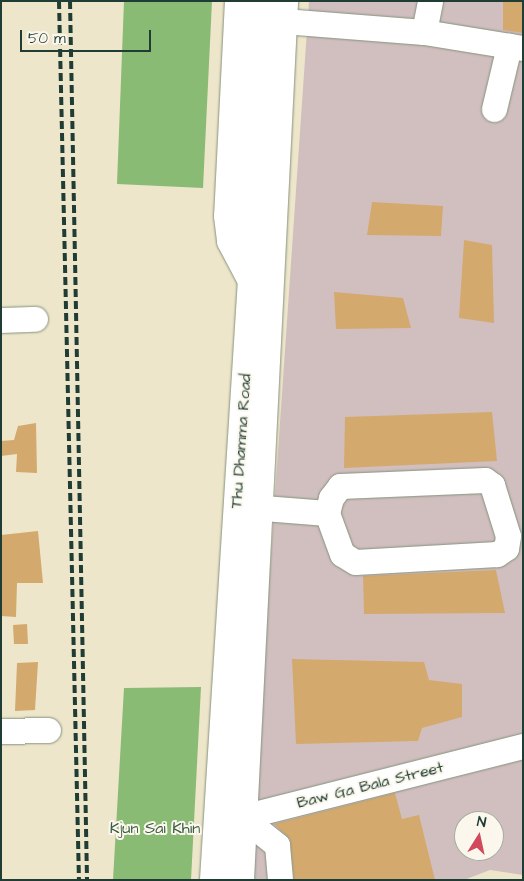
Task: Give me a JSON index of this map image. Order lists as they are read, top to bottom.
{
  "streets": {
    "main road": ["Thu Dhamma Road"],
    "street": ["Baw Ga Bala Street"]
  },
  "crossings": [
    ["Thu Dhamma Road", "Baw Ga Bala Street"]
  ],
  "parks": ["Kjun Sai Khin"],
  "scale_bar": "50 m",
  "north": "top"
}
